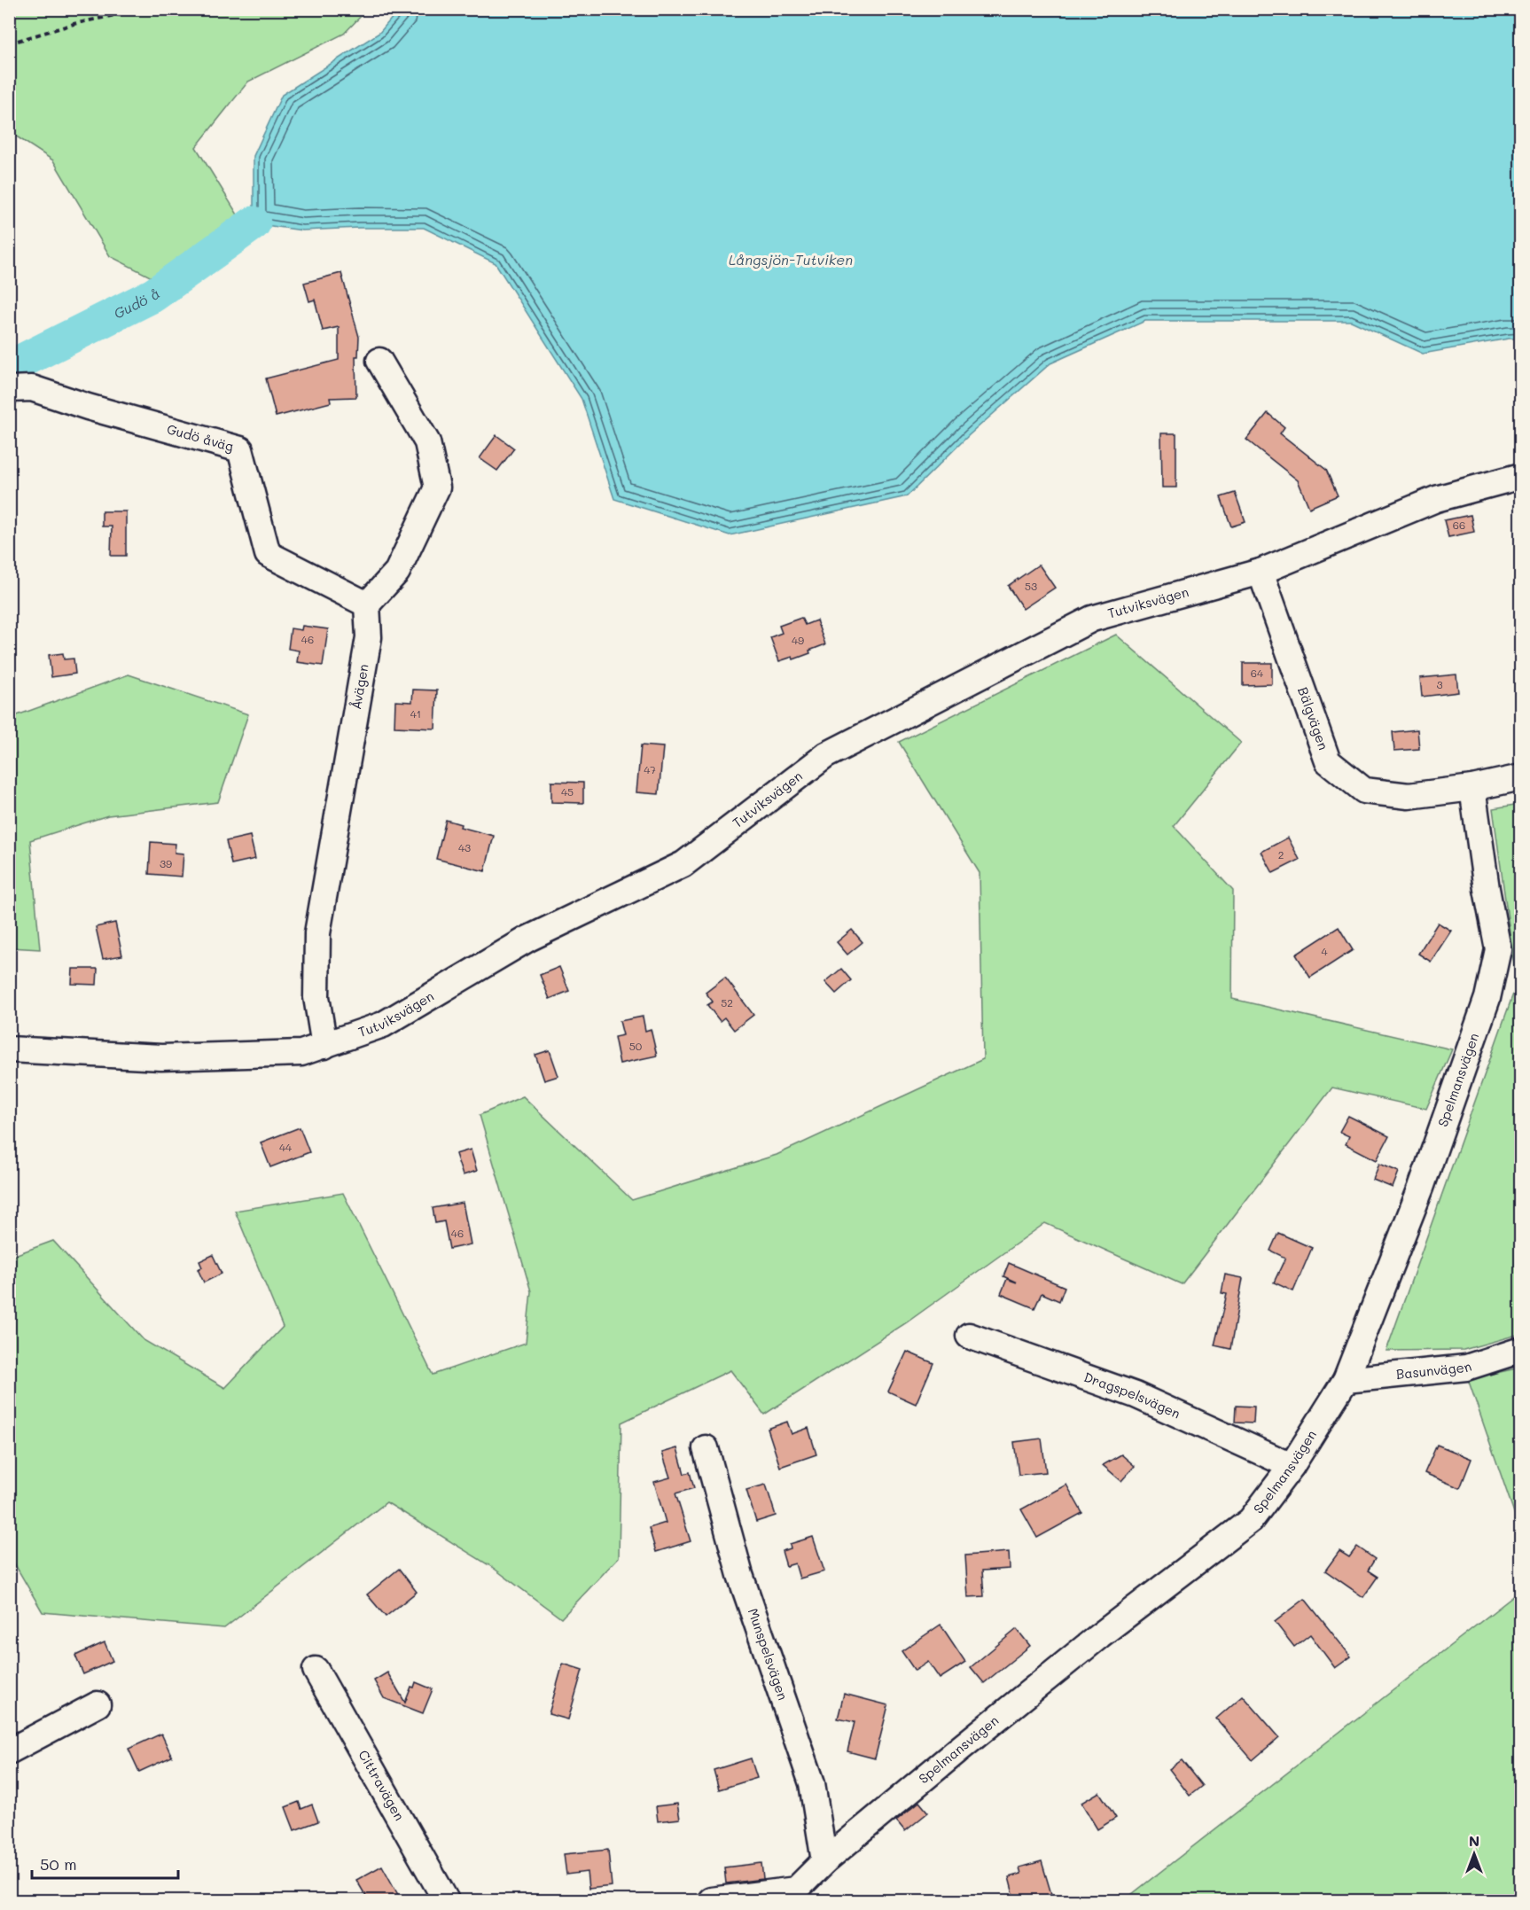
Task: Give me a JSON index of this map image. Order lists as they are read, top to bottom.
{
  "streets": {
    "street": [
      "Gudö åväg",
      "Tutviksvägen",
      "Åvägen",
      "Bälgvägen",
      "Spelmansvägen",
      "Basunvägen",
      "Dragspelsvägen",
      "Munspelsvägen",
      "Cittravägen"
    ]
  },
  "crossings": [
    ["Gudö åväg", "Åvägen"],
    ["Tutviksvägen", "Åvägen"],
    ["Tutviksvägen", "Bälgvägen"],
    ["Bälgvägen", "Spelmansvägen"],
    ["Spelmansvägen", "Basunvägen"],
    ["Spelmansvägen", "Dragspelsvägen"],
    ["Spelmansvägen", "Munspelsvägen"]
  ],
  "water": ["Långsjön-Tutviken", "Gudö å"],
  "house_numbers": [
    "66",
    "53",
    "46",
    "49",
    "64",
    "3",
    "41",
    "47",
    "45",
    "43",
    "2",
    "39",
    "4",
    "52",
    "50",
    "44",
    "46"
  ],
  "scale_bar": "50 m",
  "north": "top"
}
